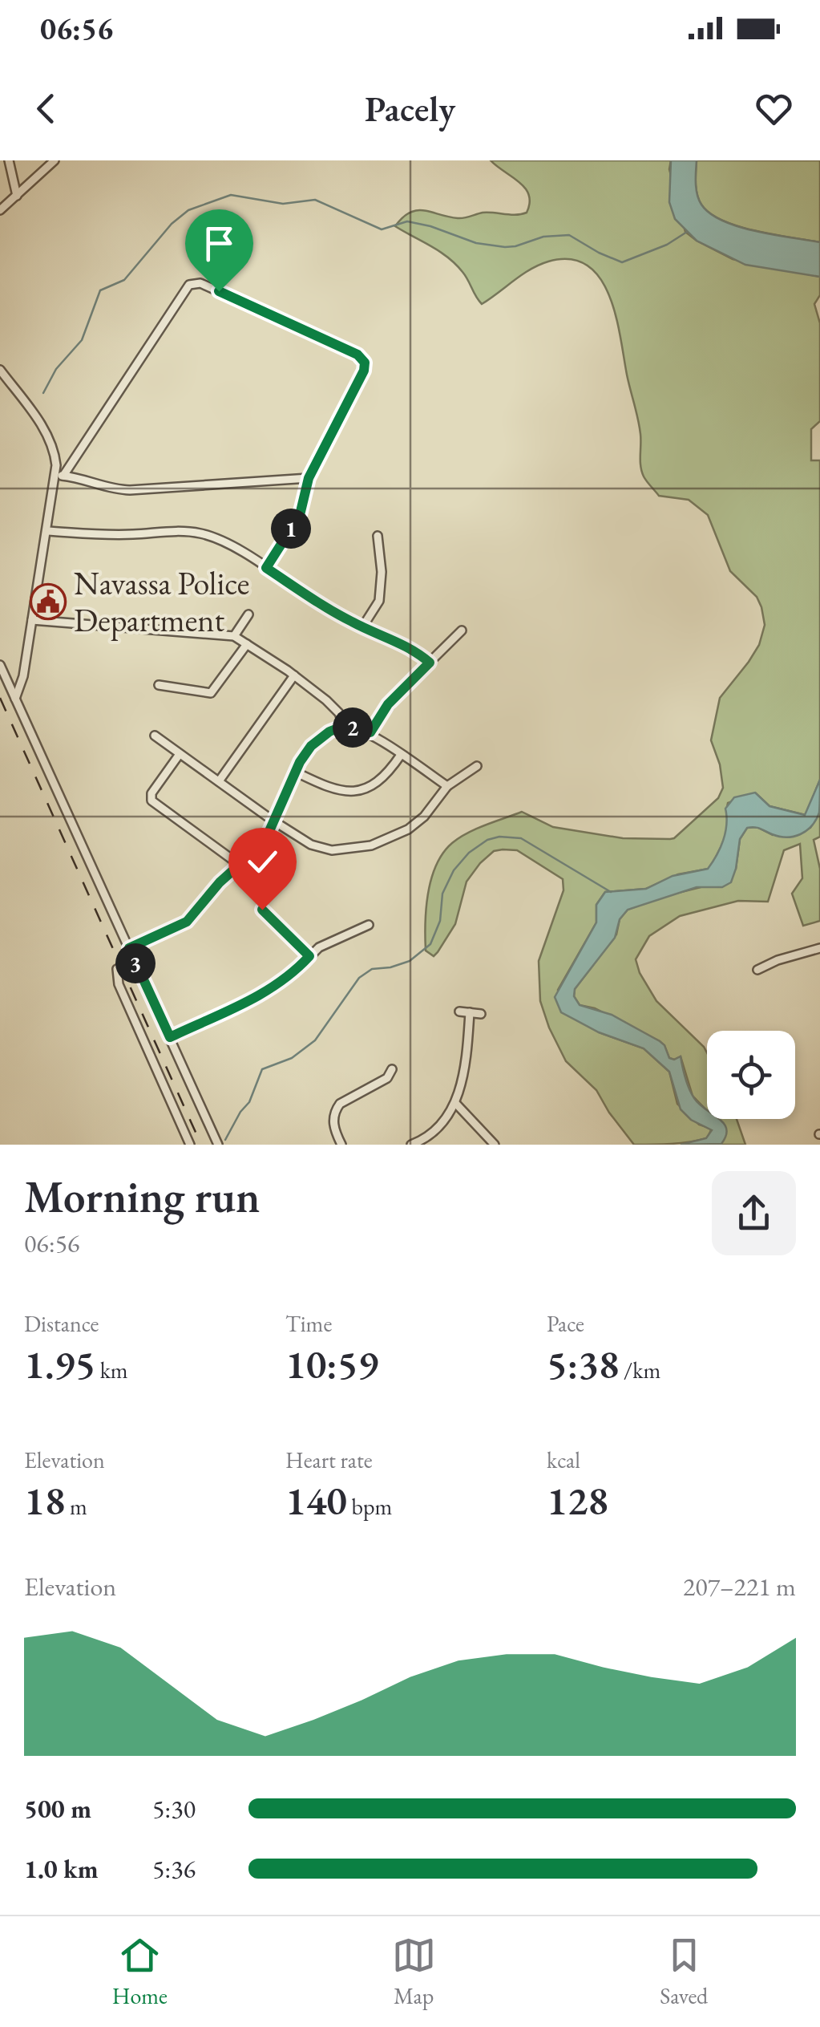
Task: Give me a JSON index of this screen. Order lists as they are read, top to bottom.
{
  "places": {
    "public building": ["Navassa Police Department"]
  },
  "page": {
    "status": "06:56",
    "header": "Pacely",
    "pins": ["1", "2", "3"],
    "heading": ["Morning run", "06:56"],
    "stats": [
      ["Distance", "1.95 km"],
      ["Time", "10:59"],
      ["Pace", "5:38 /km"],
      ["Elevation", "18 m"],
      ["Heart rate", "140 bpm"],
      ["kcal", "128"]
    ],
    "chart": ["Elevation", "207–221 m"],
    "list": [
      {
        "name": "500 m",
        "note": "5:30"
      },
      {
        "name": "1.0 km",
        "note": "5:36"
      }
    ],
    "tabs": ["Home", "Map", "Saved"]
  }
}
